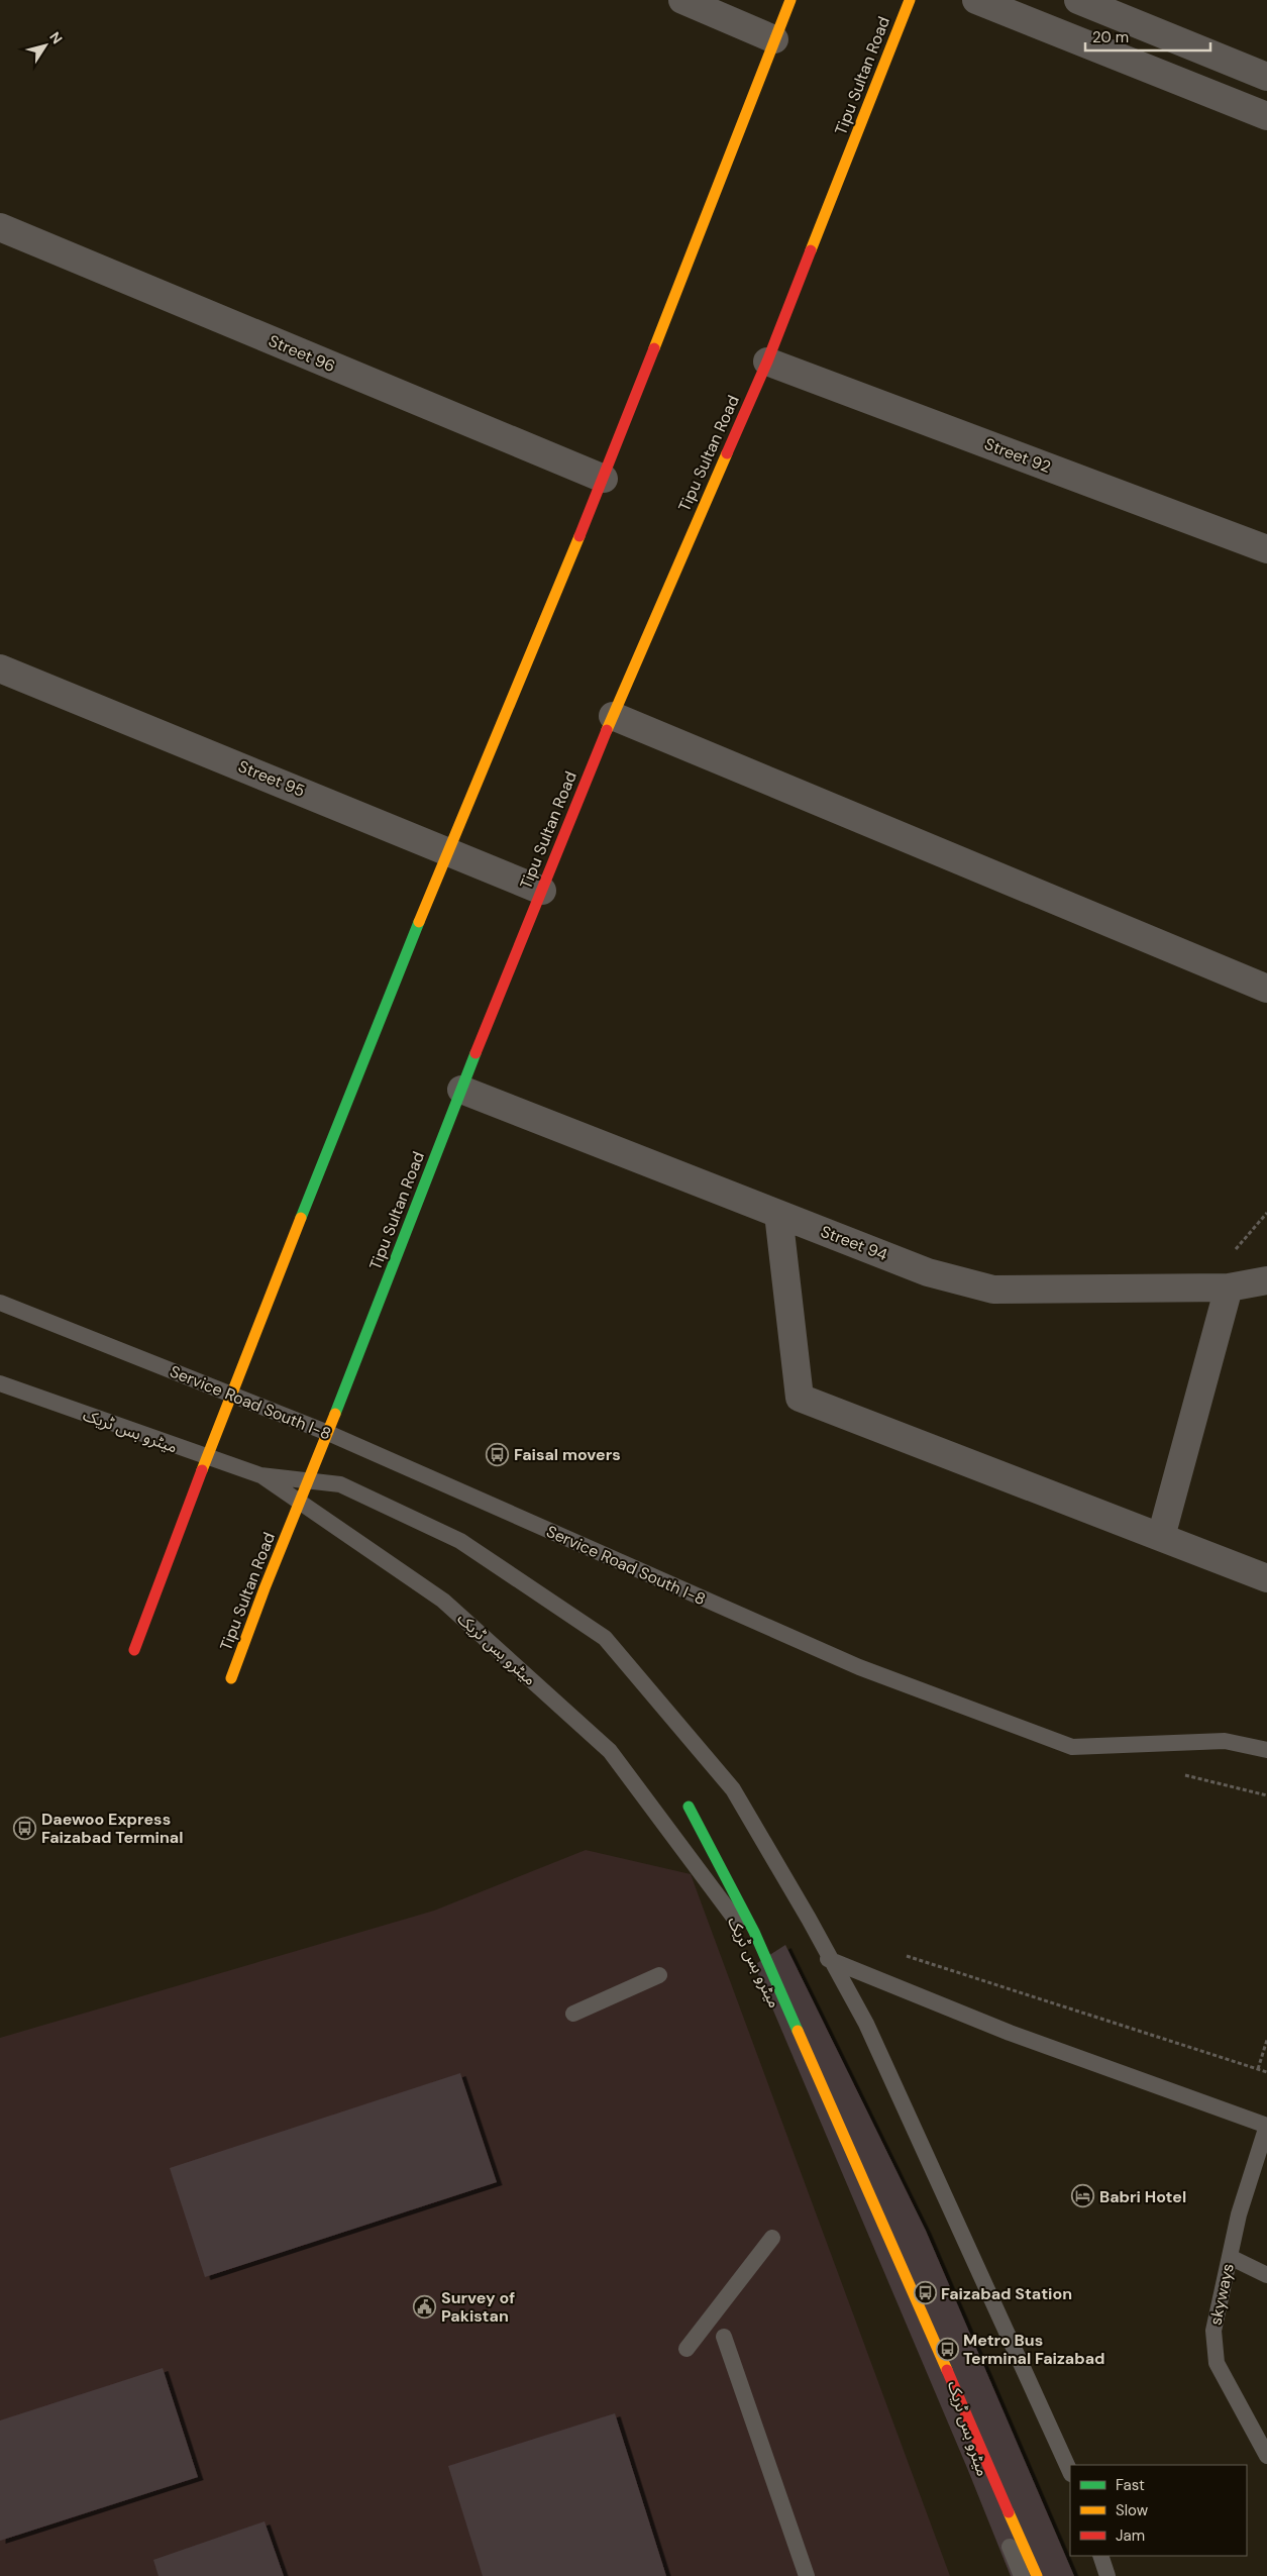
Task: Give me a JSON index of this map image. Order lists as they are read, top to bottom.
{
  "streets": {
    "street": [
      "Tipu Sultan Road",
      "Street 96",
      "Street 92",
      "Street 95",
      "Street 94"
    ],
    "lane": ["Service Road South I-8", "میٹرو بس ٹریک", "skyways"]
  },
  "crossings": [
    ["Tipu Sultan Road", "Street 92"],
    ["Tipu Sultan Road", "Street 95"],
    ["Tipu Sultan Road", "Street 94"],
    ["Tipu Sultan Road", "Service Road South I-8"]
  ],
  "places": {
    "bus stop": [
      "Faisal movers",
      "Daewoo Express Faizabad Terminal",
      "Faizabad Station",
      "Metro Bus Terminal Faizabad"
    ],
    "hotel": ["Babri Hotel"],
    "public building": ["Survey of Pakistan"]
  },
  "legend": ["Fast", "Slow", "Jam"],
  "scale_bar": "20 m",
  "north": "top right"
}
